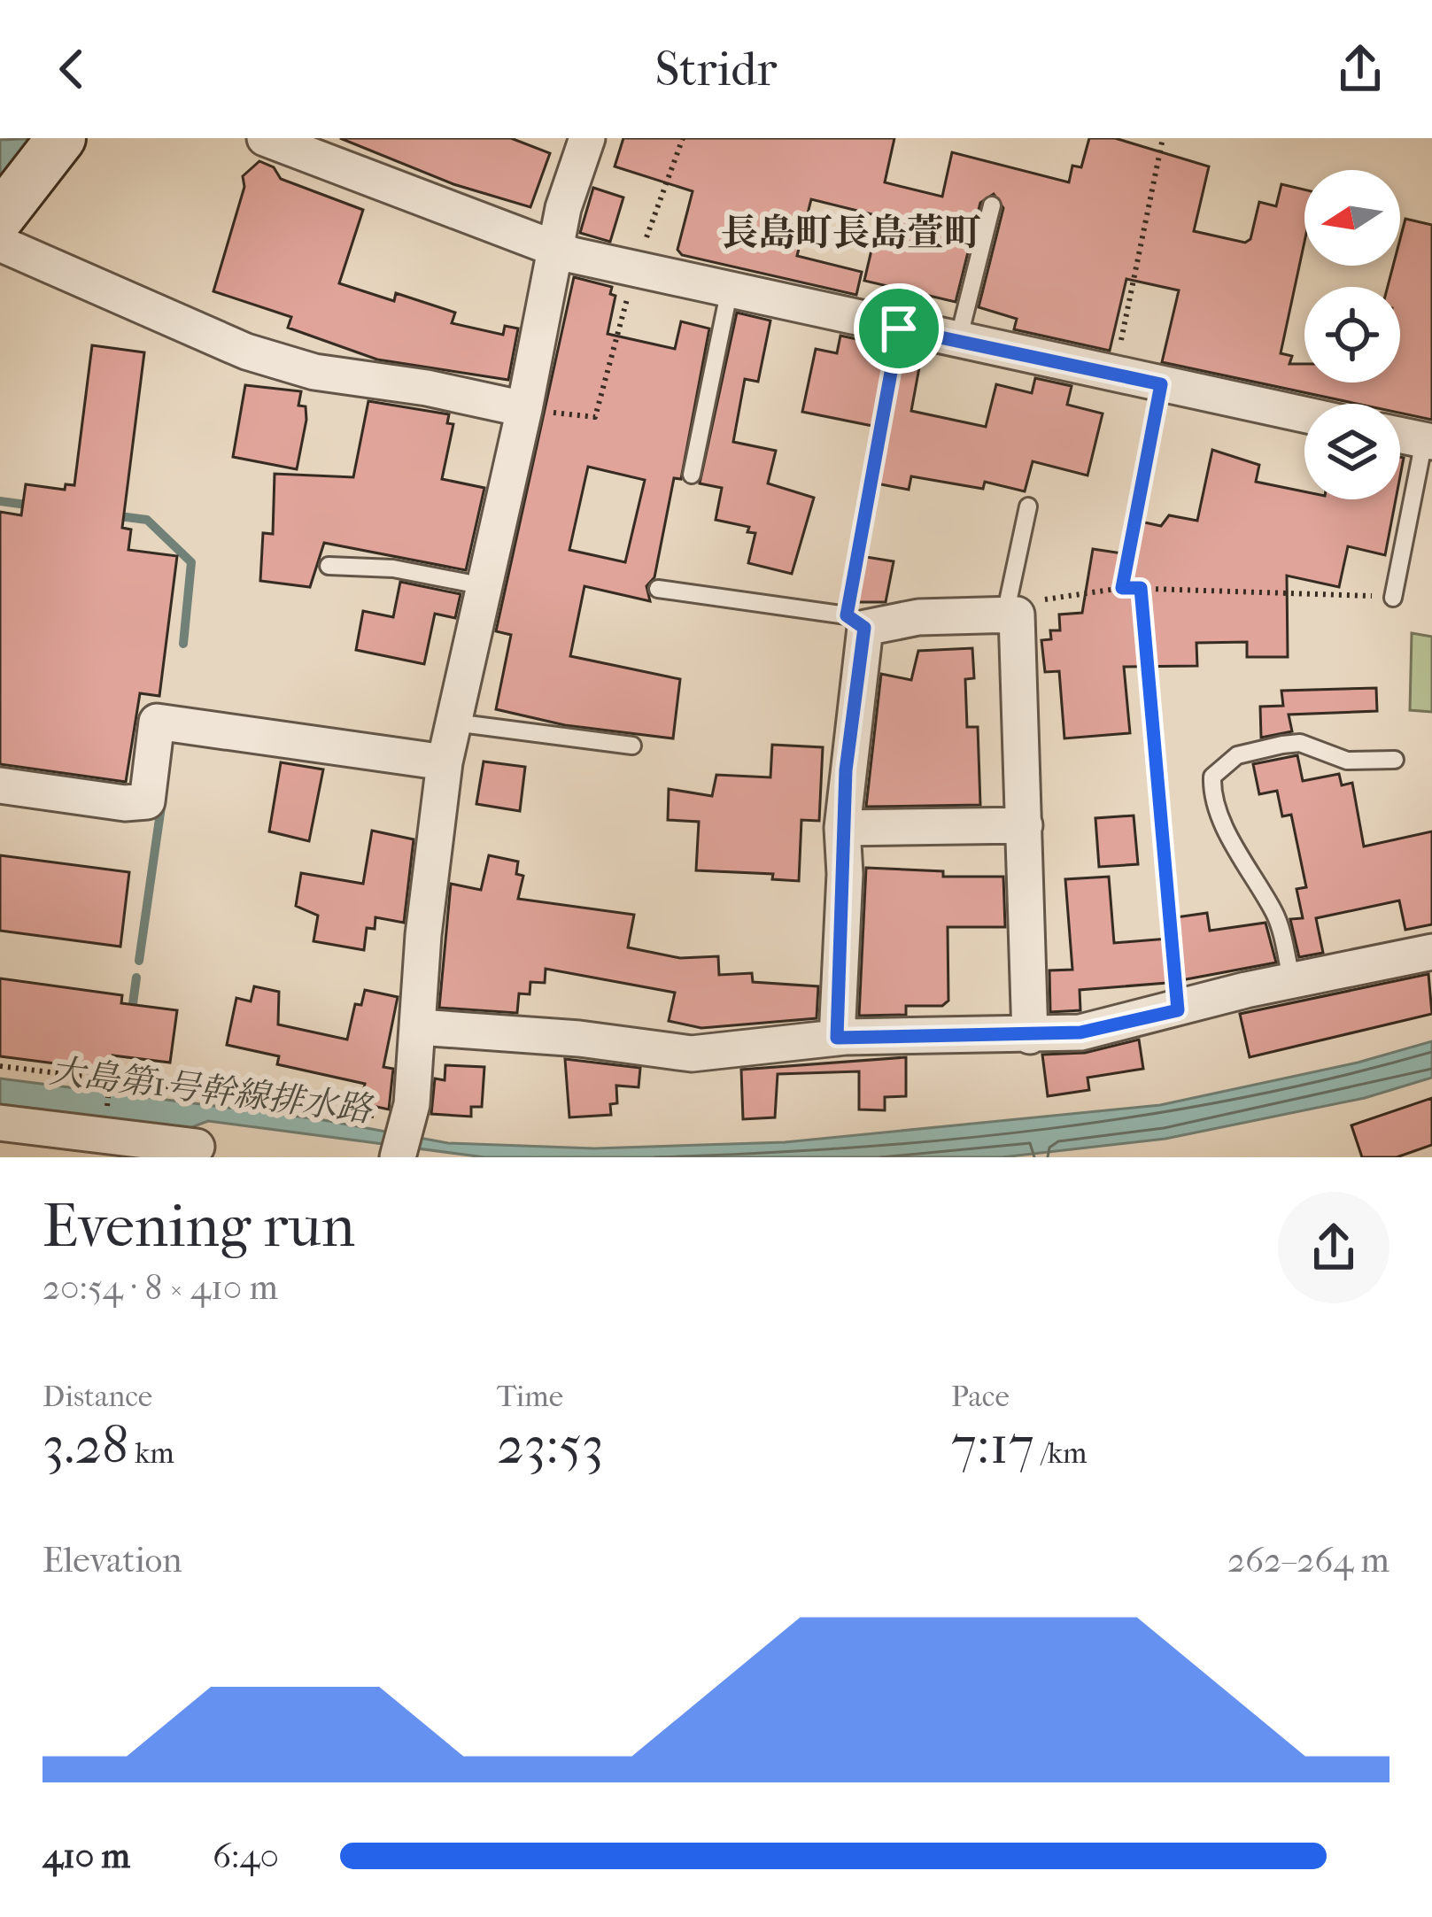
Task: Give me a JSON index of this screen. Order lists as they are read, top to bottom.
{
  "districts": ["長島町長島萱町"],
  "water": ["大島第1号幹線排水路"],
  "north": "left",
  "page": {
    "header": "Stridr",
    "heading": ["Evening run", "20:54 · 8 × 410 m"],
    "stats": [
      ["Distance", "3.28 km"],
      ["Time", "23:53"],
      ["Pace", "7:17 /km"]
    ],
    "chart": ["Elevation", "262–264 m"],
    "list": [
      {
        "name": "410 m",
        "note": "6:40"
      }
    ]
  }
}
